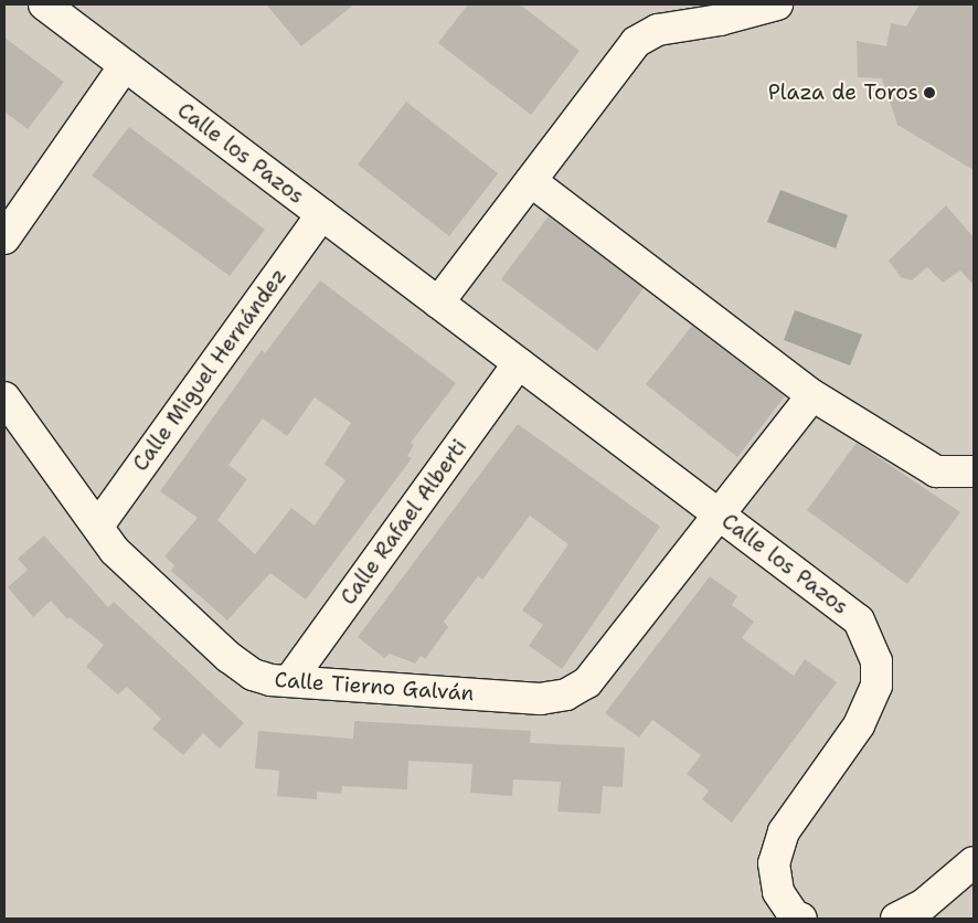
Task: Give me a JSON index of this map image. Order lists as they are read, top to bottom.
{
  "streets": {
    "street": [
      "Calle los Pazos",
      "Calle Miguel Hernández",
      "Calle Rafael Alberti",
      "Calle Tierno Galván"
    ]
  },
  "crossings": [
    ["Calle los Pazos", "Calle Miguel Hernández"],
    ["Calle los Pazos", "Calle Rafael Alberti"],
    ["Calle los Pazos", "Calle Tierno Galván"],
    ["Calle Miguel Hernández", "Calle Tierno Galván"],
    ["Calle Rafael Alberti", "Calle Tierno Galván"]
  ],
  "places": ["Plaza de Toros"]
}
